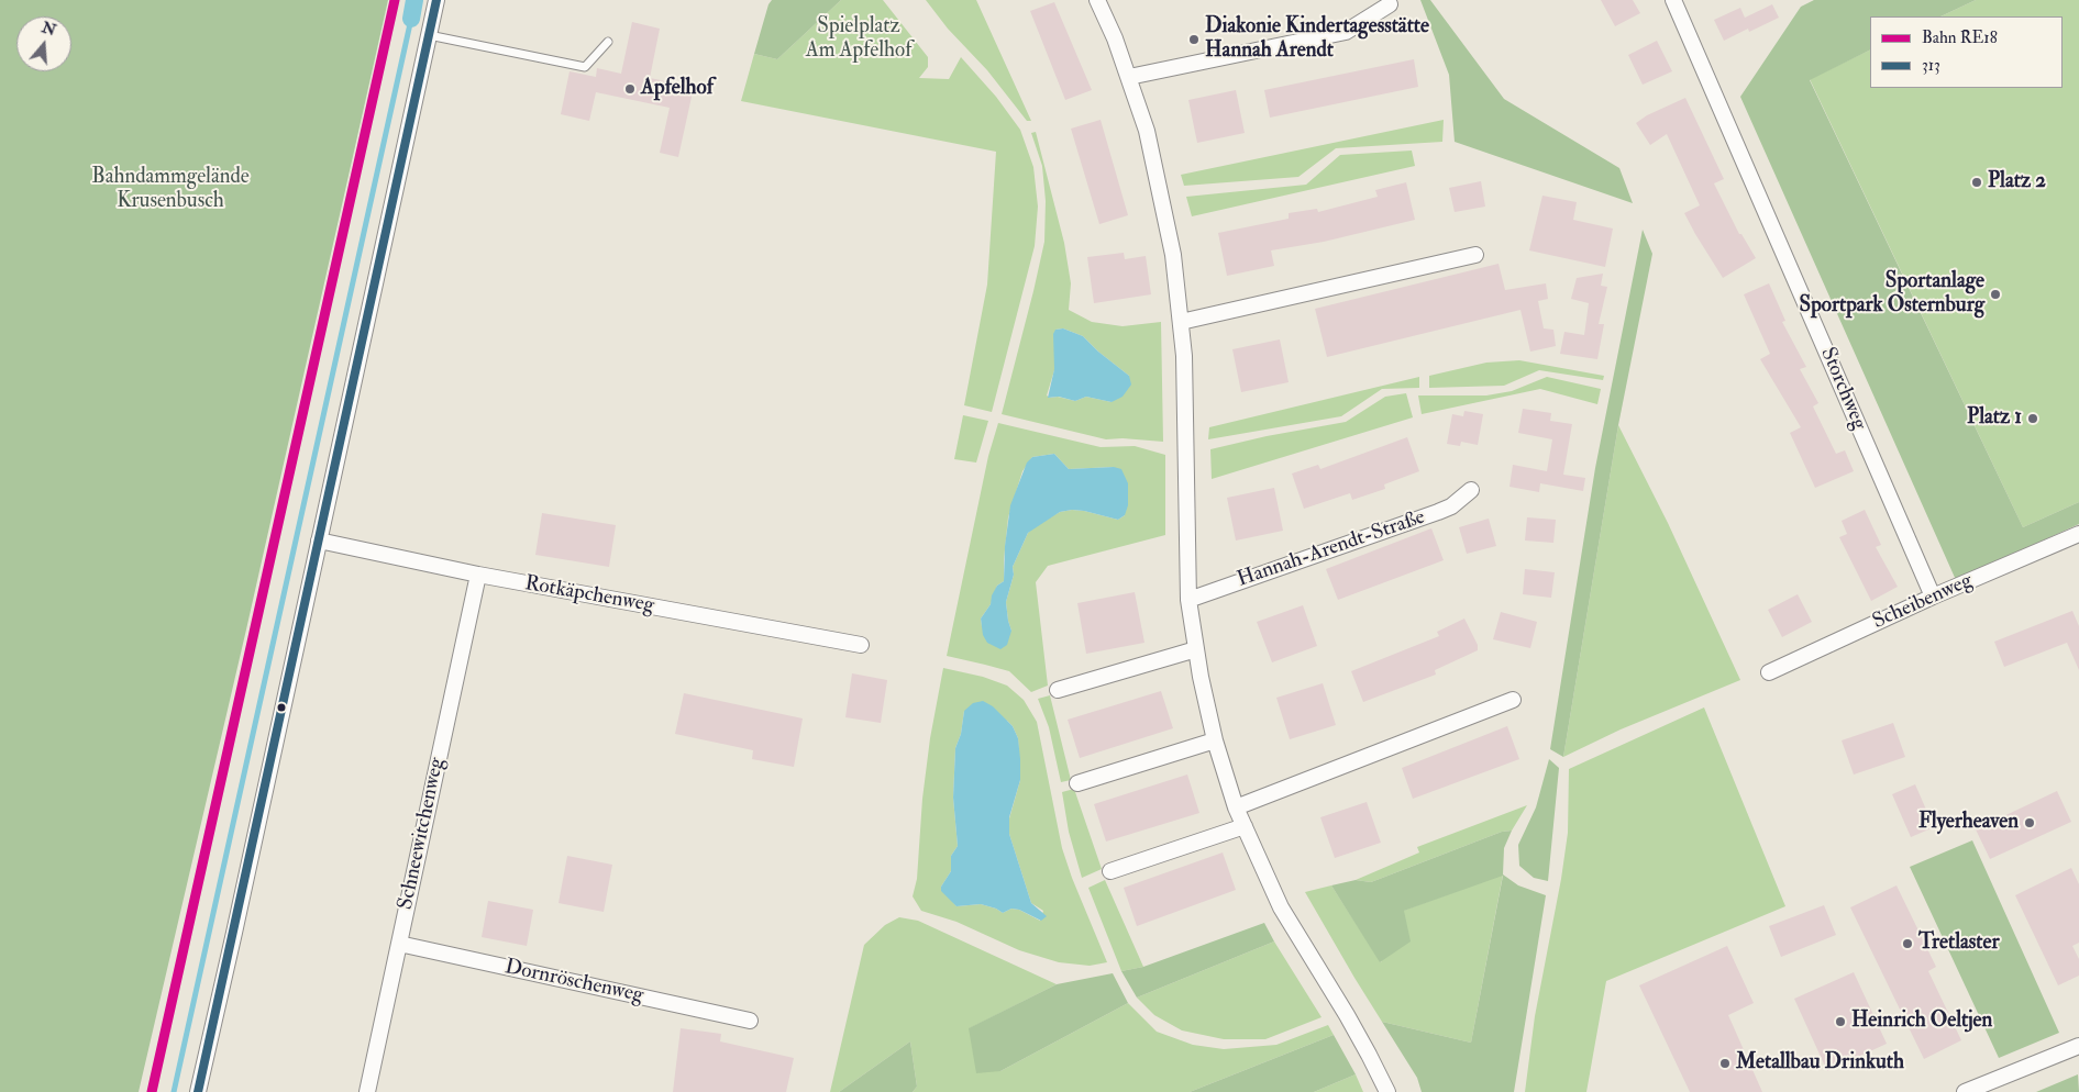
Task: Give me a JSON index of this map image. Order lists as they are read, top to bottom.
{
  "streets": {
    "street": [
      "Storchweg",
      "Hannah-Arendt-Straße",
      "Rotkäpchenweg",
      "Scheibenweg",
      "Schneewitchenweg",
      "Dornröschenweg"
    ]
  },
  "crossings": [
    ["Storchweg", "Scheibenweg"],
    ["Rotkäpchenweg", "Schneewitchenweg"],
    ["Schneewitchenweg", "Dornröschenweg"]
  ],
  "parks": ["Spielplatz Am Apfelhof", "Bahndammgelände Krusenbusch"],
  "places": [
    "Diakonie Kindertagesstätte Hannah Arendt",
    "Apfelhof",
    "Platz 2",
    "Sportanlage Sportpark Osternburg",
    "Platz 1",
    "Flyerheaven",
    "Tretlaster",
    "Heinrich Oeltjen",
    "Metallbau Drinkuth"
  ],
  "lines": ["rail line RE18", "transit line 313"],
  "legend": ["Bahn RE18", "313"],
  "north": "top"
}
